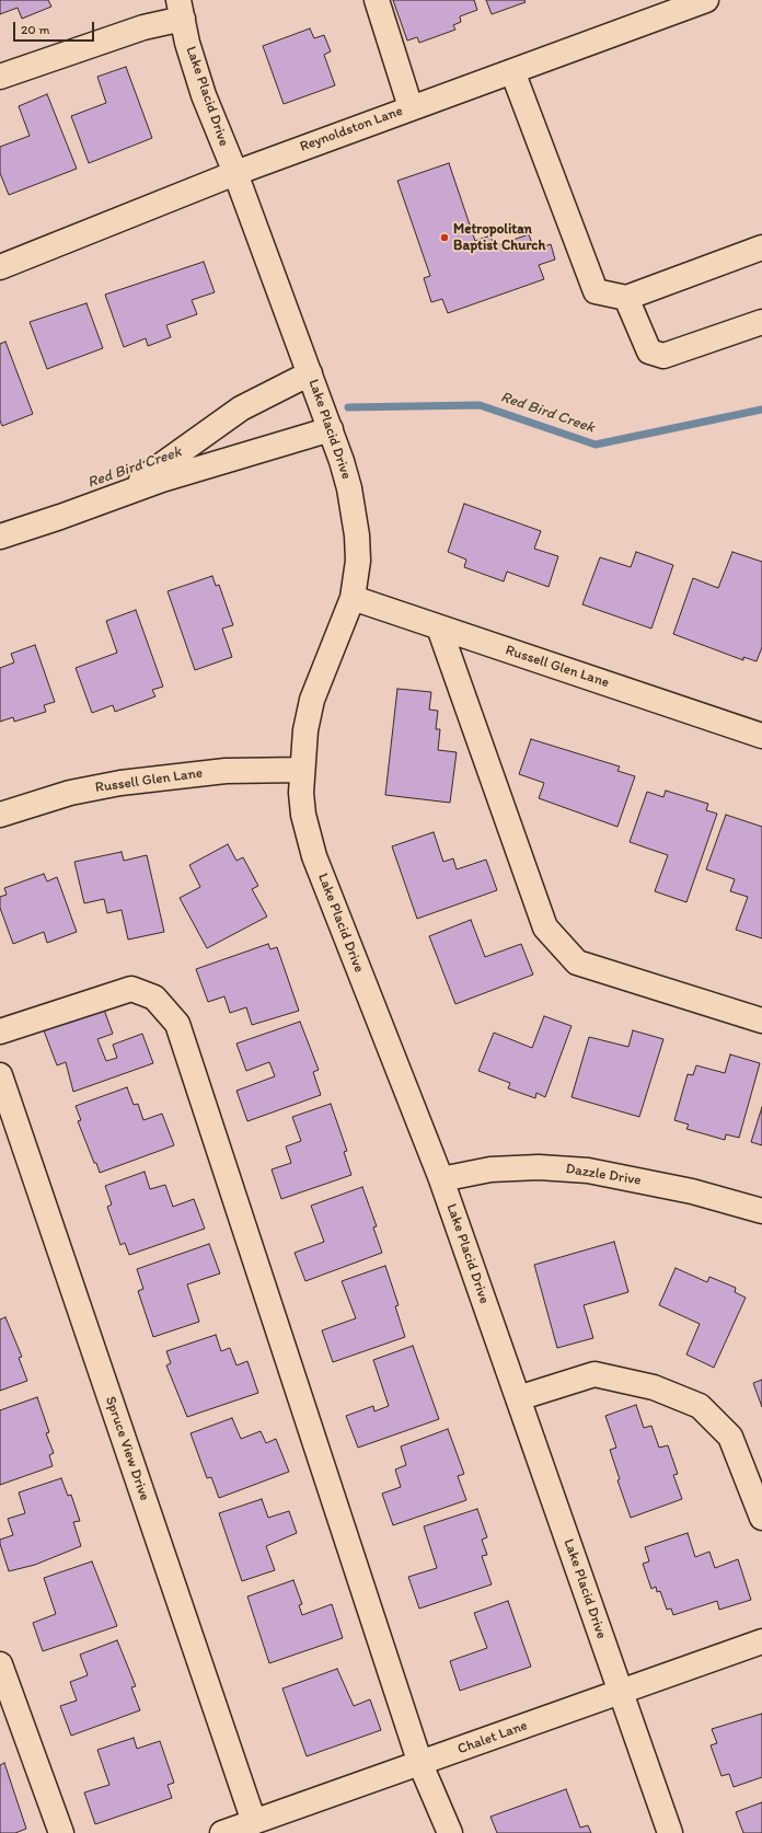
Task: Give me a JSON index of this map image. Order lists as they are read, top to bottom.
{
  "streets": {
    "street": [
      "Lake Placid Drive",
      "Reynoldston Lane",
      "Russell Glen Lane",
      "Dazzle Drive",
      "Spruce View Drive",
      "Chalet Lane"
    ]
  },
  "crossings": [
    ["Lake Placid Drive", "Reynoldston Lane"],
    ["Lake Placid Drive", "Russell Glen Lane"],
    ["Lake Placid Drive", "Dazzle Drive"],
    ["Lake Placid Drive", "Chalet Lane"],
    ["Spruce View Drive", "Chalet Lane"]
  ],
  "water": ["Red Bird Creek"],
  "places": ["Metropolitan Baptist Church"],
  "scale_bar": "20 m"
}
